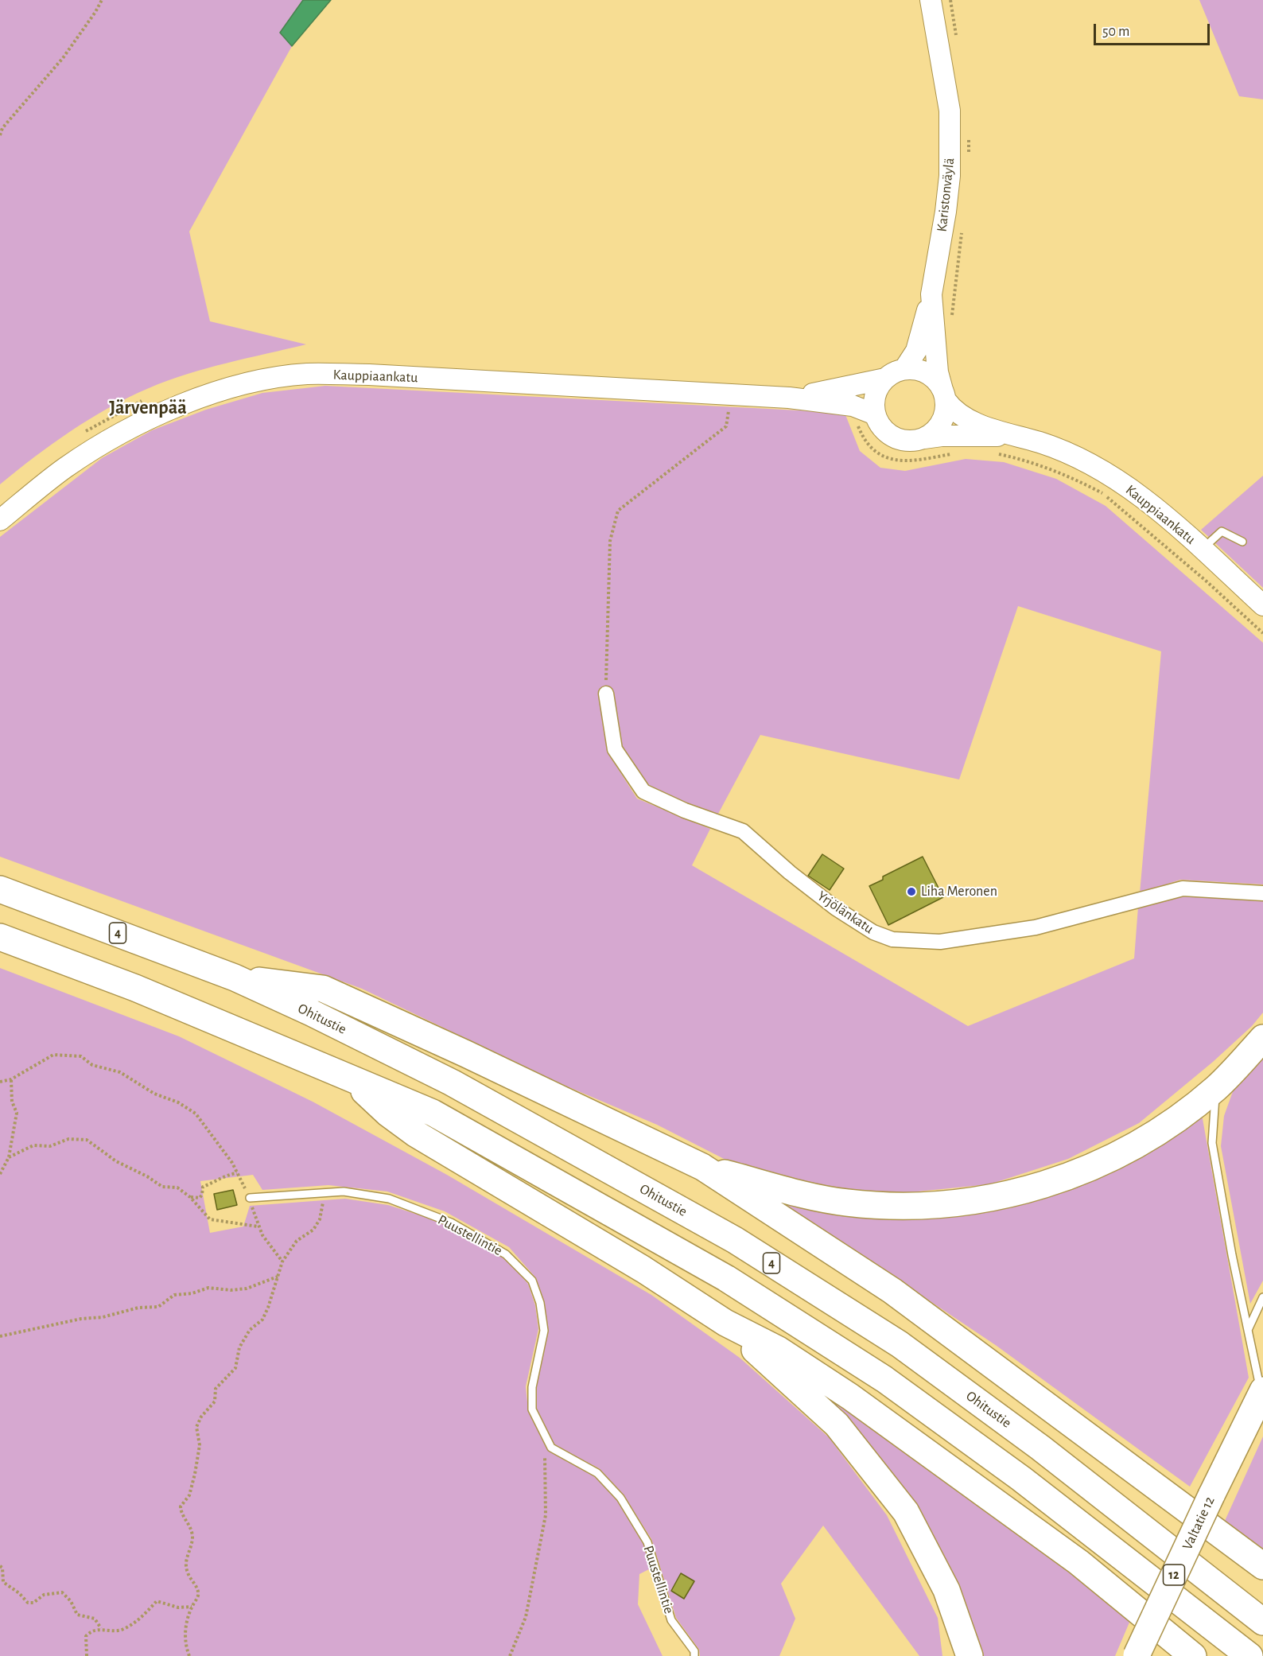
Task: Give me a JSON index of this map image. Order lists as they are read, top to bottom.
{
  "streets": {
    "highway": [
      "4",
      "Ohitustie",
      "Valtatie 12",
      "12"
    ],
    "street": ["Karistonväylä", "Kauppiaankatu", "Yrjölänkatu"],
    "lane": ["Puustellintie"]
  },
  "crossings": [
    ["Karistonväylä", "Kauppiaankatu"]
  ],
  "districts": ["Järvenpää"],
  "places": ["Liha Meronen"],
  "scale_bar": "50 m"
}
